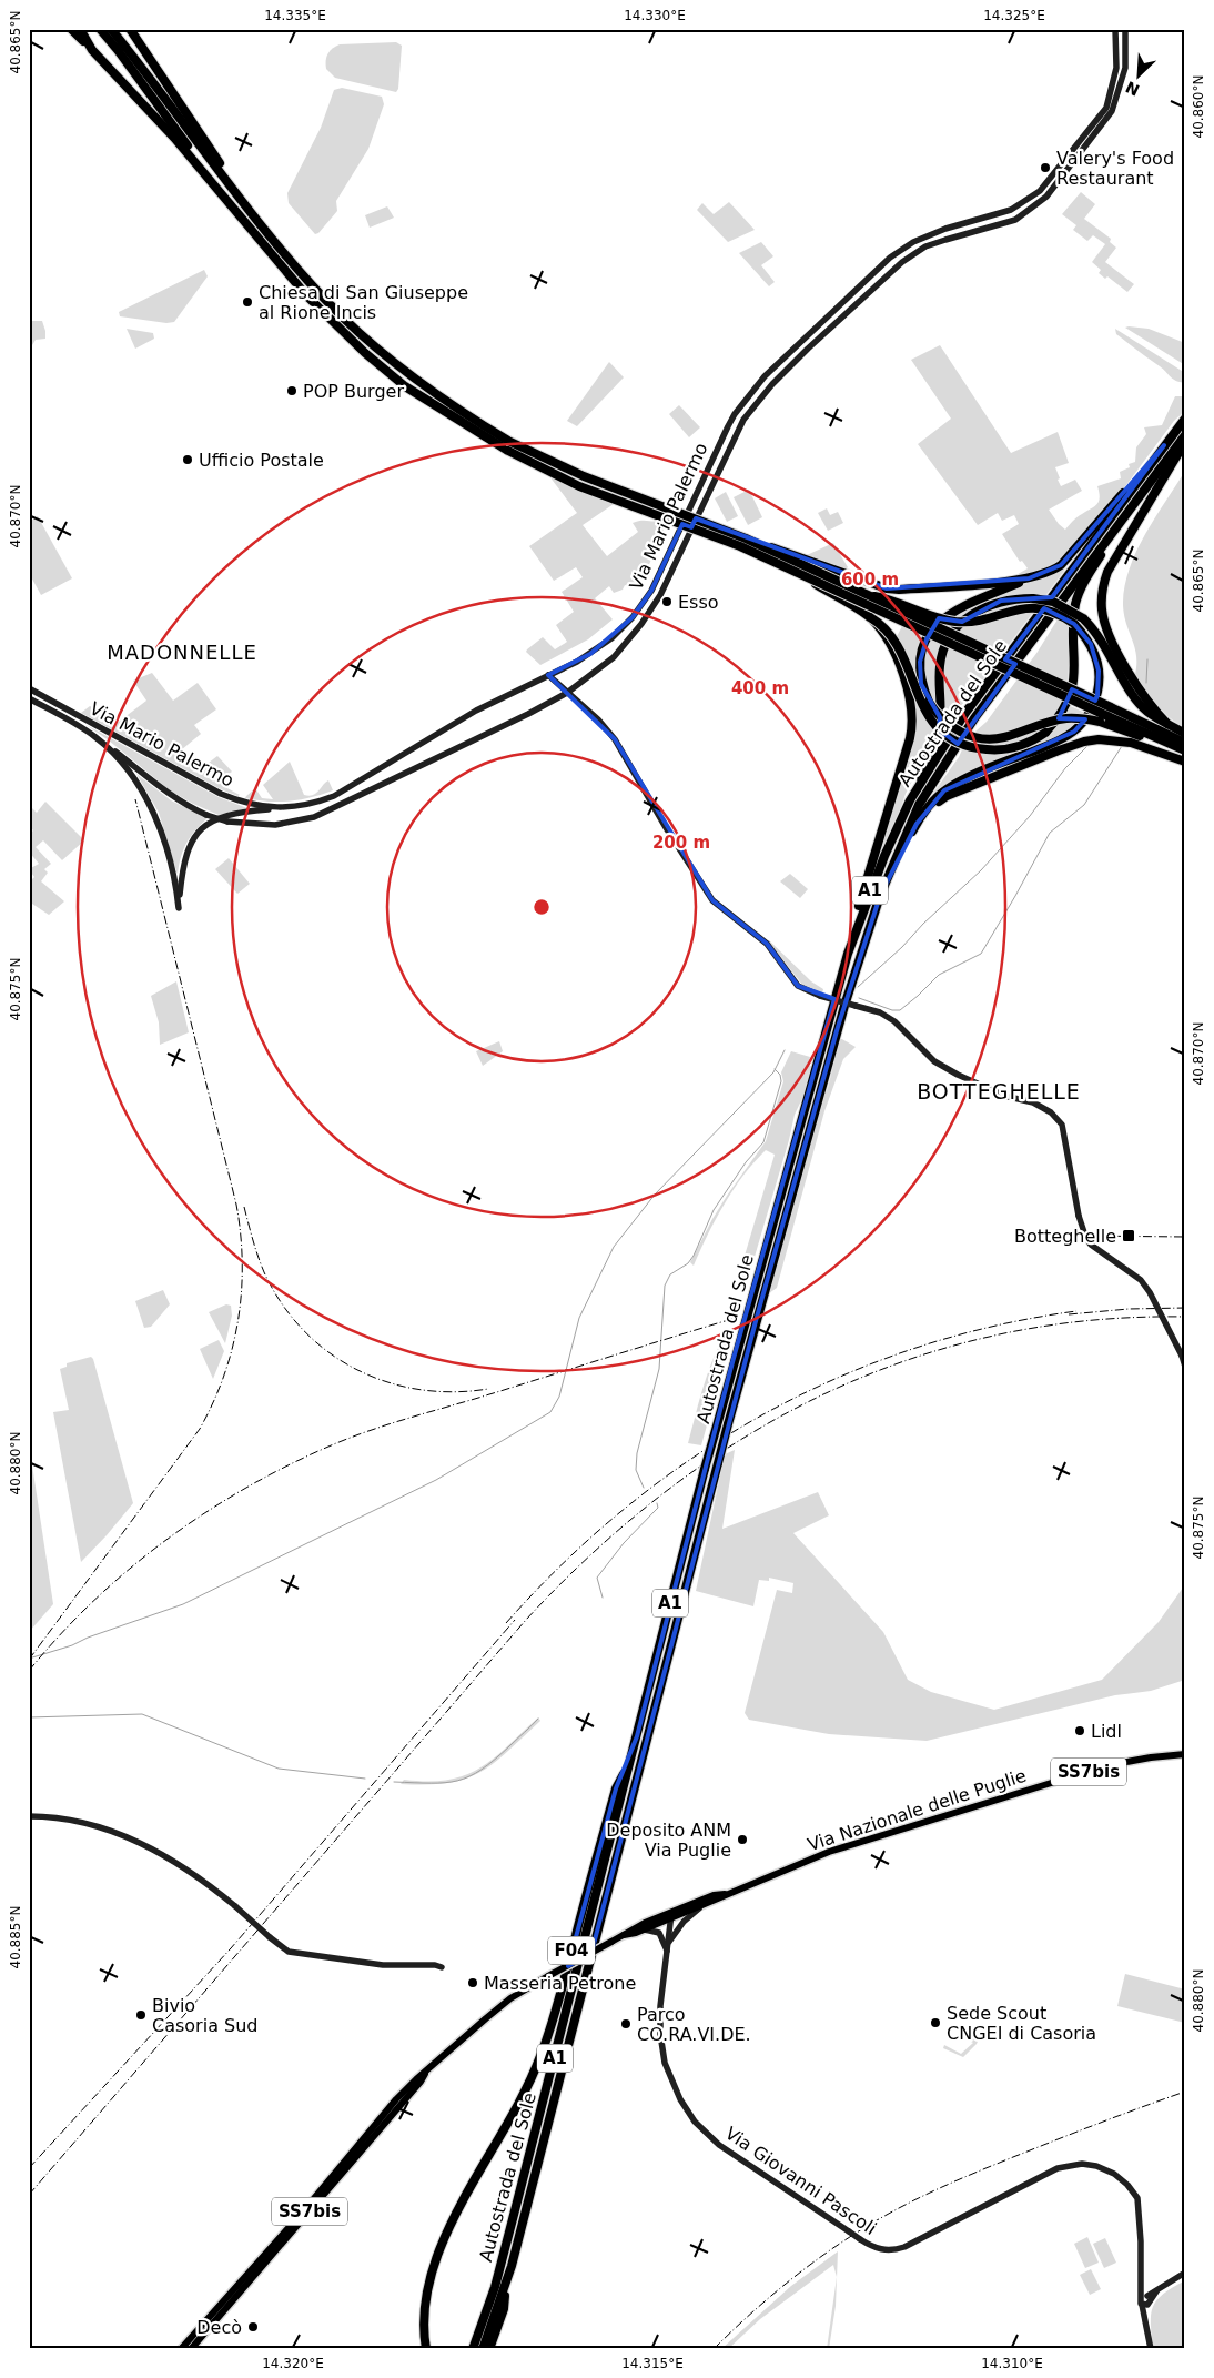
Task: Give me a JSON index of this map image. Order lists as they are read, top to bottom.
{
  "streets": {
    "highway": ["Autostrada del Sole", "A1", "F04"],
    "main road": ["SS7bis", "Via Nazionale delle Puglie"],
    "street": ["Via Mario Palermo", "Via Giovanni Pascoli"]
  },
  "crossings": [
    ["Autostrada del Sole", "A1"],
    ["Autostrada del Sole", "F04"]
  ],
  "districts": ["MADONNELLE", "BOTTEGHELLE"],
  "places": {
    "other": [
      "Valery's Food Restaurant",
      "Chiesa di San Giuseppe al Rione Incis",
      "POP Burger",
      "Ufficio Postale",
      "Esso",
      "Lidl",
      "Deposito ANM Via Puglie",
      "Masseria Petrone",
      "Bivio Casoria Sud",
      "Sede Scout CNGEI di Casoria",
      "Parco CO.RA.VI.DE.",
      "Decò"
    ],
    "transit": ["Botteghelle"]
  },
  "north": "bottom left",
  "coordinates": [
    "14.335°E",
    "14.330°E",
    "14.325°E",
    "40.865°N",
    "40.860°N",
    "40.870°N",
    "40.875°N",
    "40.880°N",
    "40.885°N",
    "14.320°E",
    "14.315°E",
    "14.310°E"
  ],
  "rings": ["600 m", "400 m", "200 m"]
}
